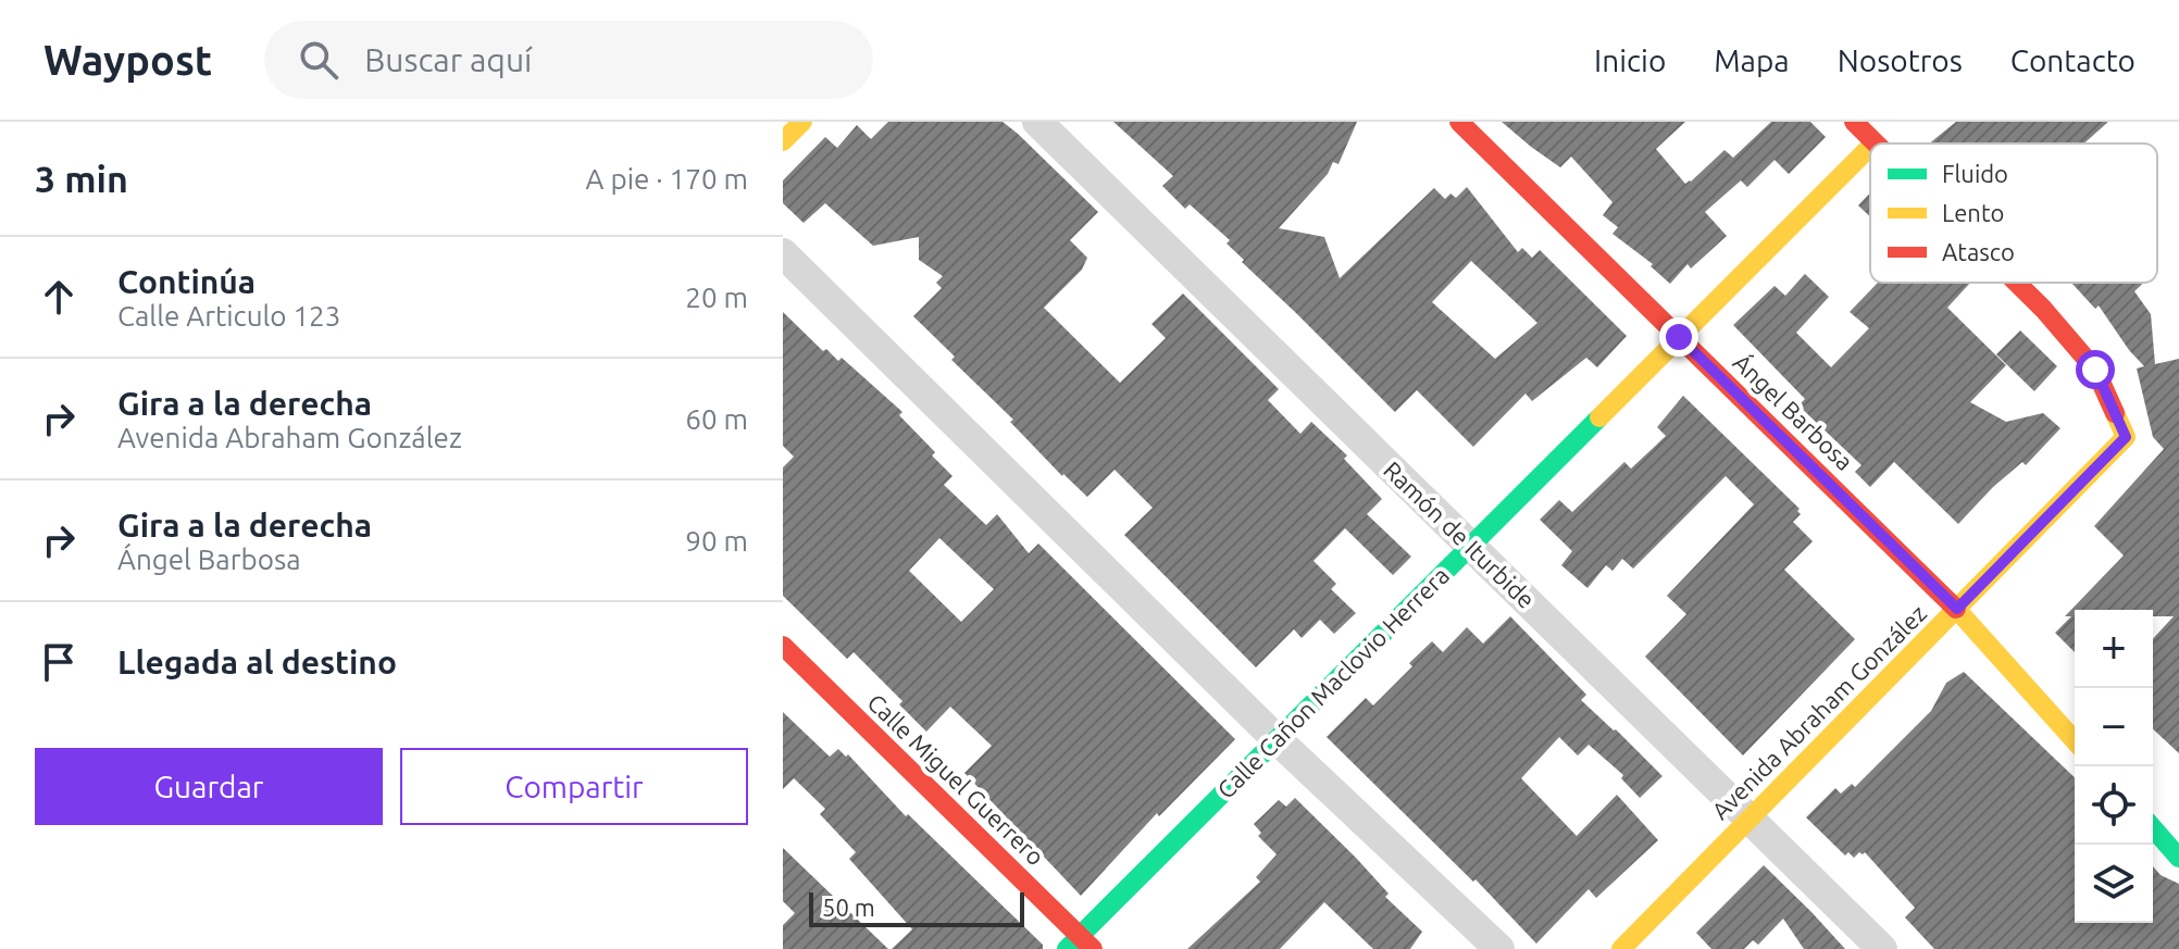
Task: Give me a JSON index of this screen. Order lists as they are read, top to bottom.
{
  "streets": {
    "street": [
      "Ángel Barbosa",
      "Ramón de Iturbide",
      "Calle Cañon Maclovio Herrera",
      "Avenida Abraham González",
      "Calle Miguel Guerrero"
    ]
  },
  "crossings": [
    ["Ángel Barbosa", "Calle Cañon Maclovio Herrera"],
    ["Ángel Barbosa", "Avenida Abraham González"],
    ["Ramón de Iturbide", "Calle Cañon Maclovio Herrera"],
    ["Ramón de Iturbide", "Avenida Abraham González"],
    ["Calle Cañon Maclovio Herrera", "Calle Miguel Guerrero"]
  ],
  "legend": ["Fluido", "Lento", "Atasco"],
  "scale_bar": "50 m",
  "page": {
    "header": "Waypost",
    "search": "Buscar aquí",
    "nav": [
      "Inicio",
      "Mapa",
      "Nosotros",
      "Contacto"
    ],
    "heading": ["3 min", "A pie · 170 m"],
    "list": [
      ["Continúa", "Calle Articulo 123", "20 m"],
      ["Gira a la derecha", "Avenida Abraham González", "60 m"],
      ["Gira a la derecha", "Ángel Barbosa", "90 m"],
      "Llegada al destino"
    ],
    "map_buttons": ["+", "−"],
    "buttons": ["Guardar", "Compartir"],
    "scale": "50 m"
  }
}
